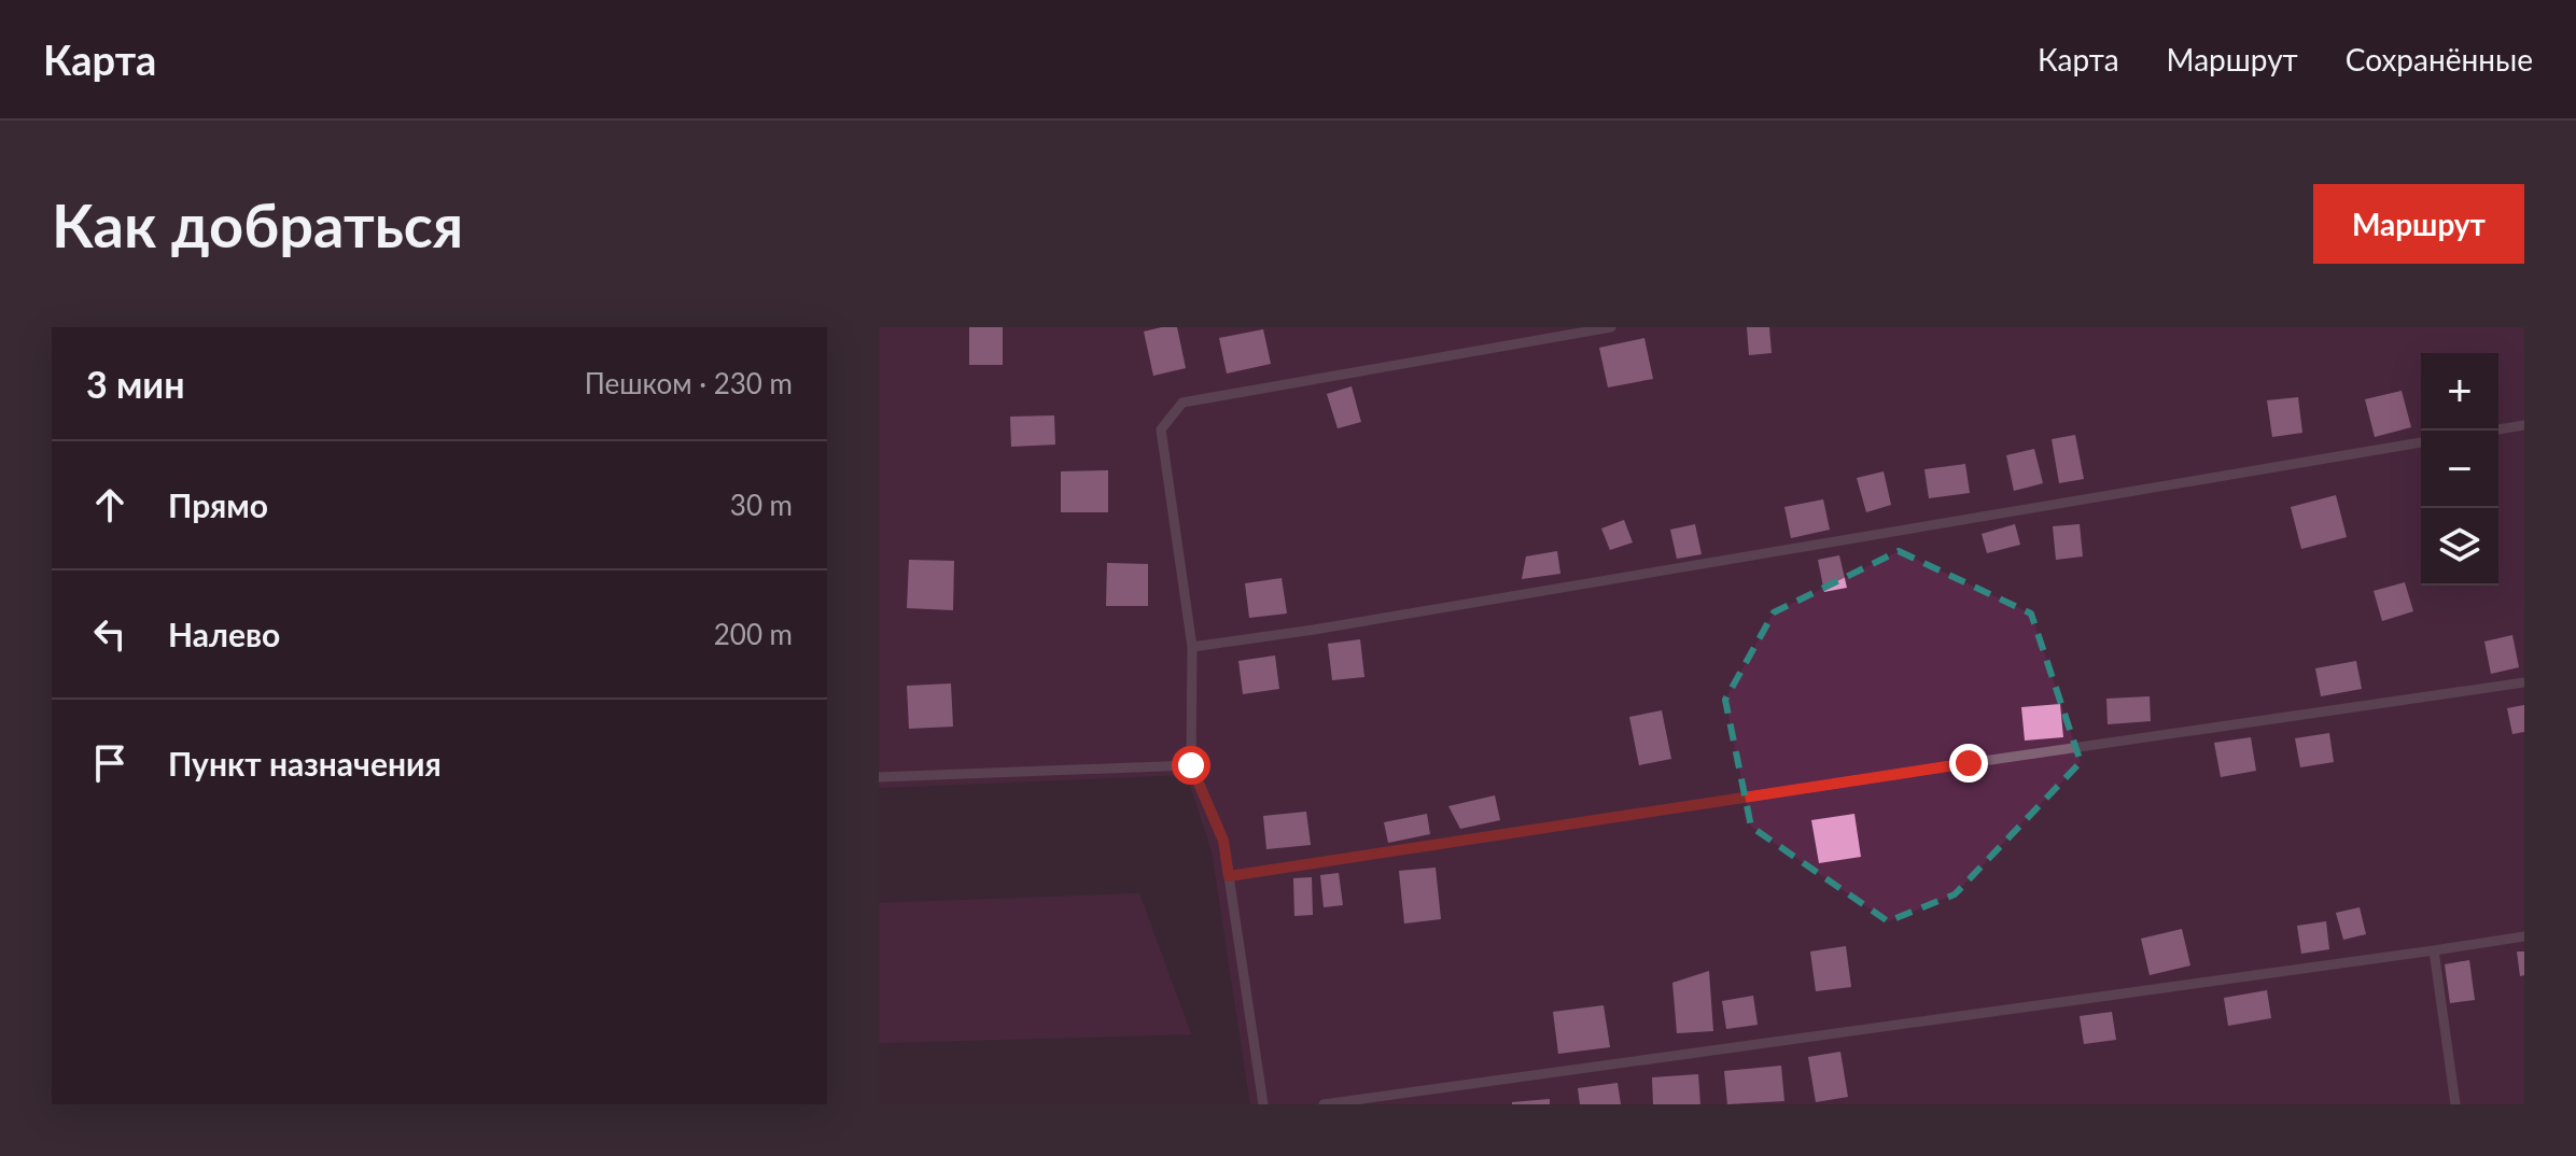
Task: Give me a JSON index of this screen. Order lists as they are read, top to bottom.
{
  "page": {
    "header": "Карта",
    "nav": ["Карта", "Маршрут", "Сохранённые"],
    "buttons": "Маршрут",
    "title": "Как добраться",
    "heading": ["3 мин", "Пешком · 230 m"],
    "map_buttons": ["+", "−"],
    "list": [
      ["Прямо", "30 m"],
      ["Налево", "200 m"],
      "Пункт назначения"
    ]
  }
}
